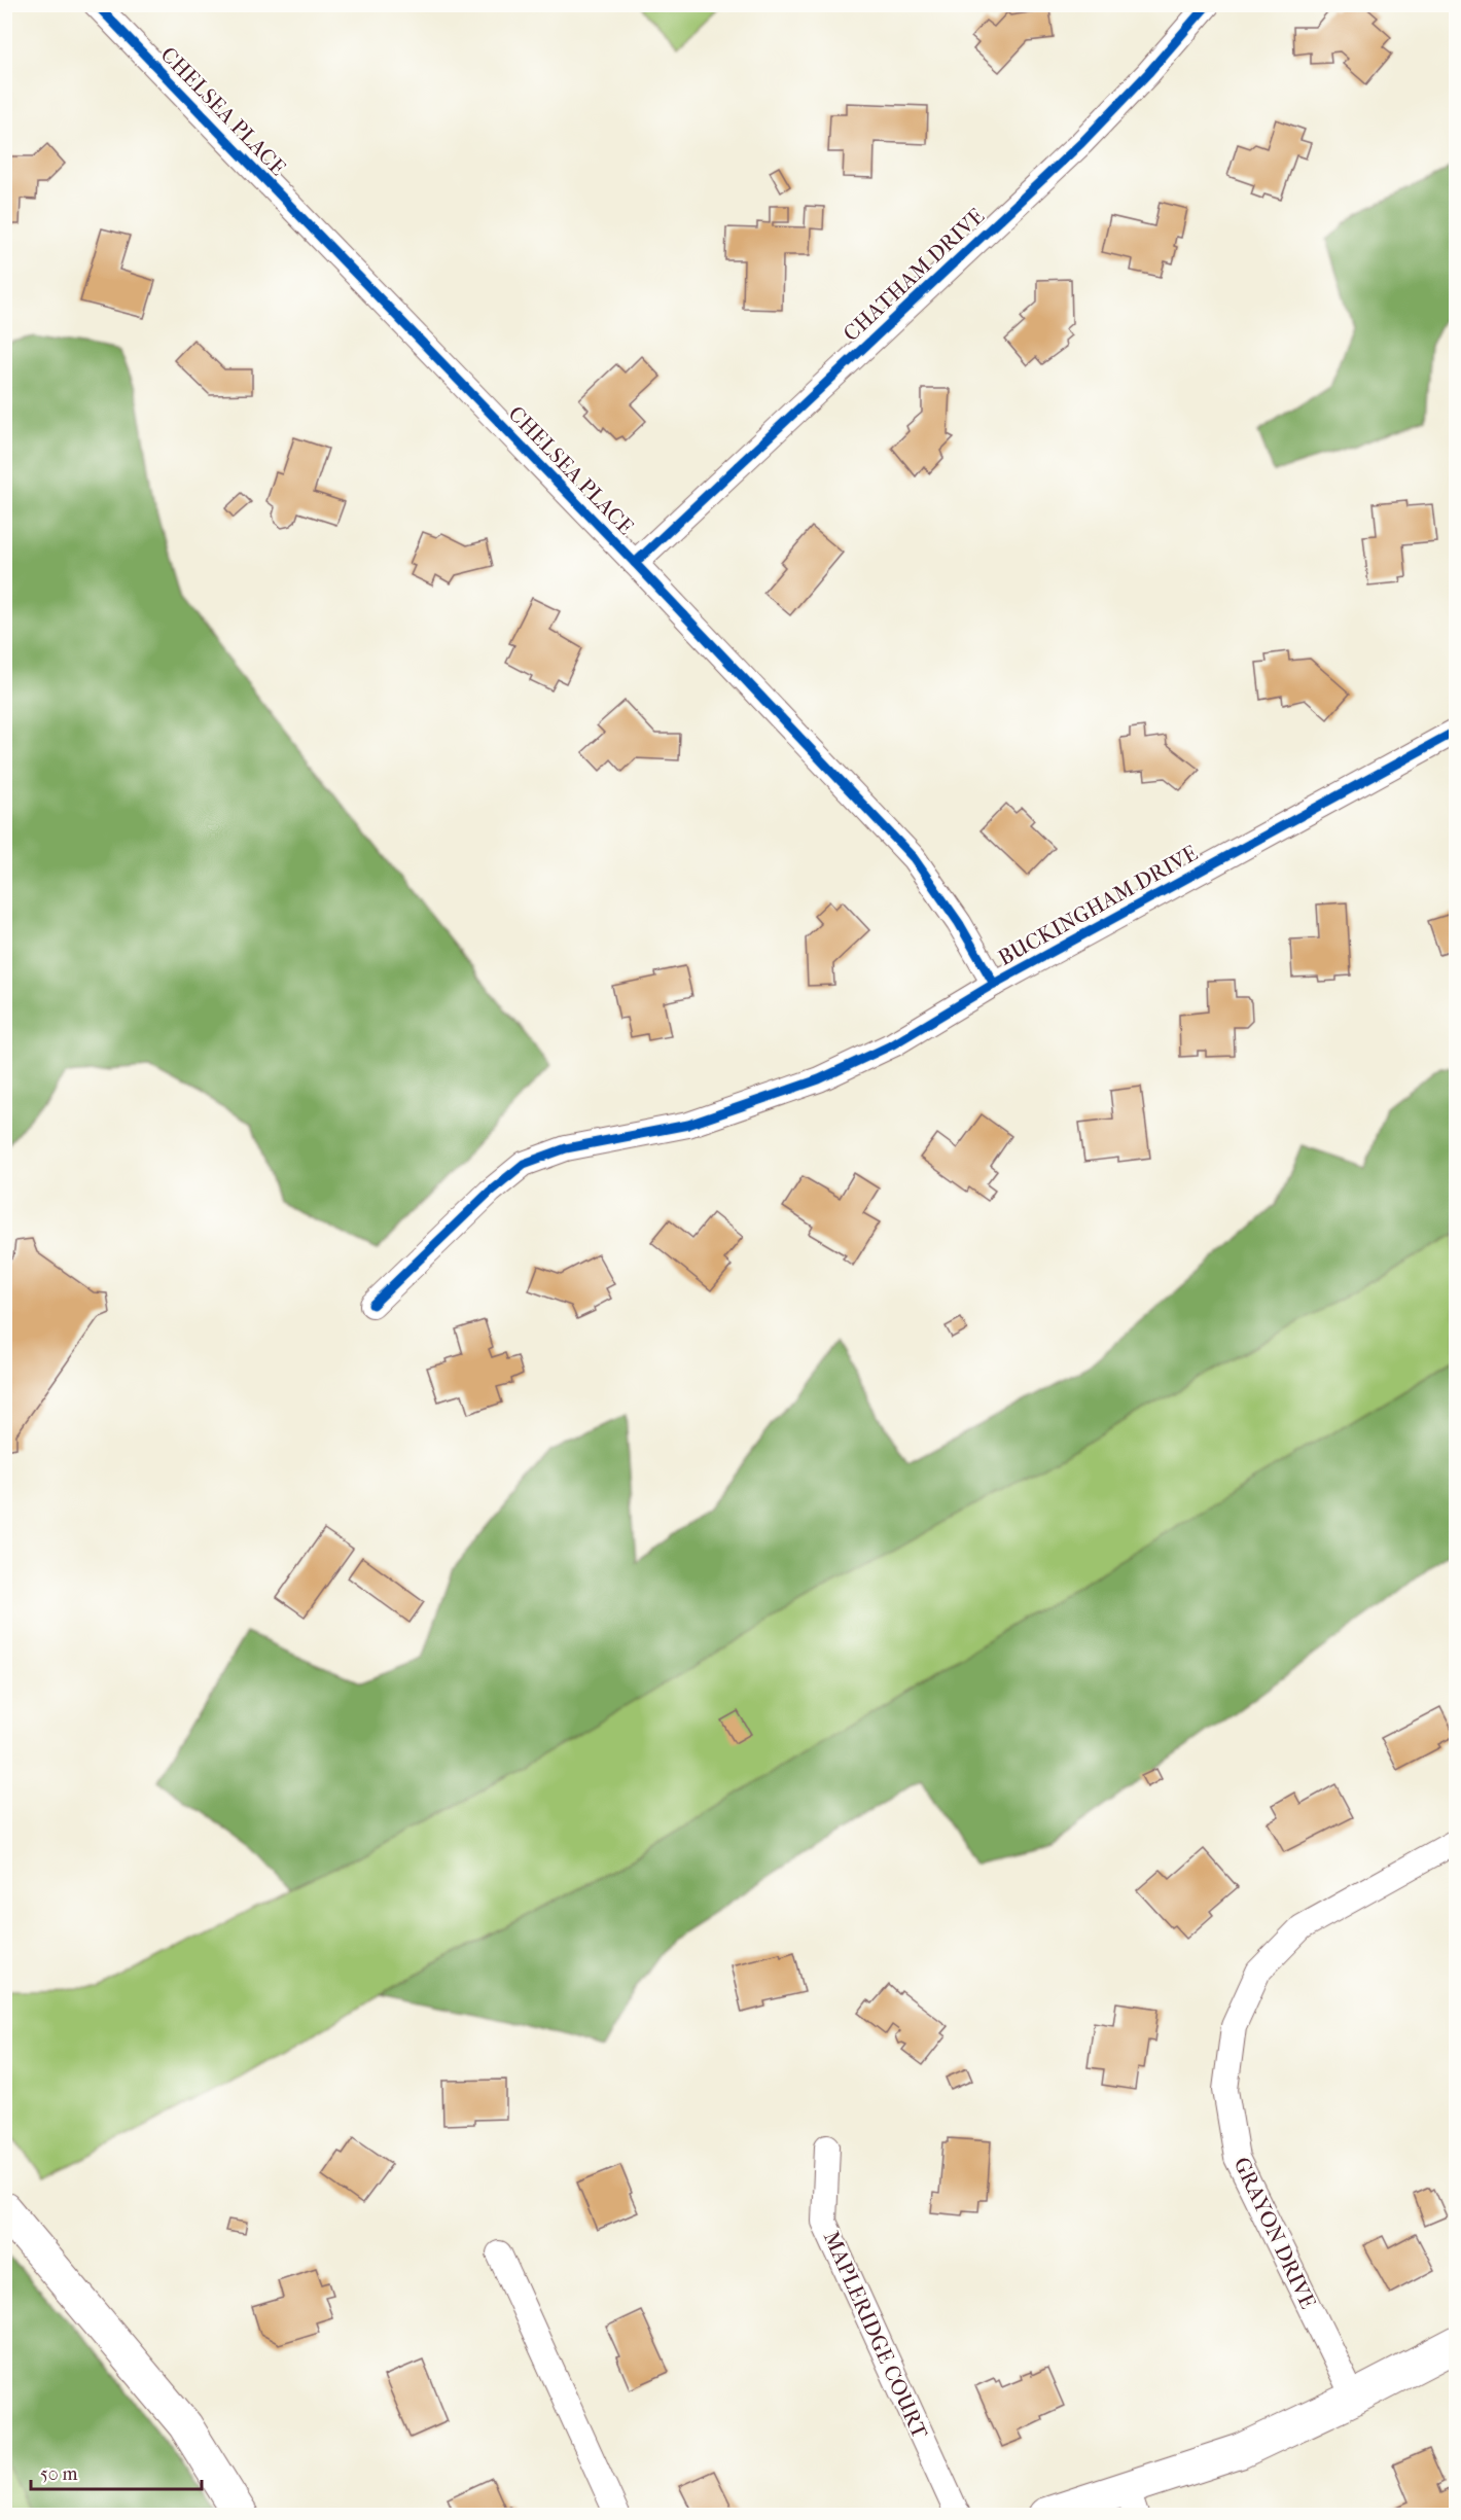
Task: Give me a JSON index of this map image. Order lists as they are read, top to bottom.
{
  "streets": {
    "street": [
      "CHELSEA PLACE",
      "CHATHAM DRIVE",
      "BUCKINGHAM DRIVE",
      "GRAYON DRIVE",
      "MAPLERIDGE COURT"
    ]
  },
  "crossings": [
    ["CHELSEA PLACE", "CHATHAM DRIVE"],
    ["CHELSEA PLACE", "BUCKINGHAM DRIVE"]
  ],
  "scale_bar": "50 m"
}
